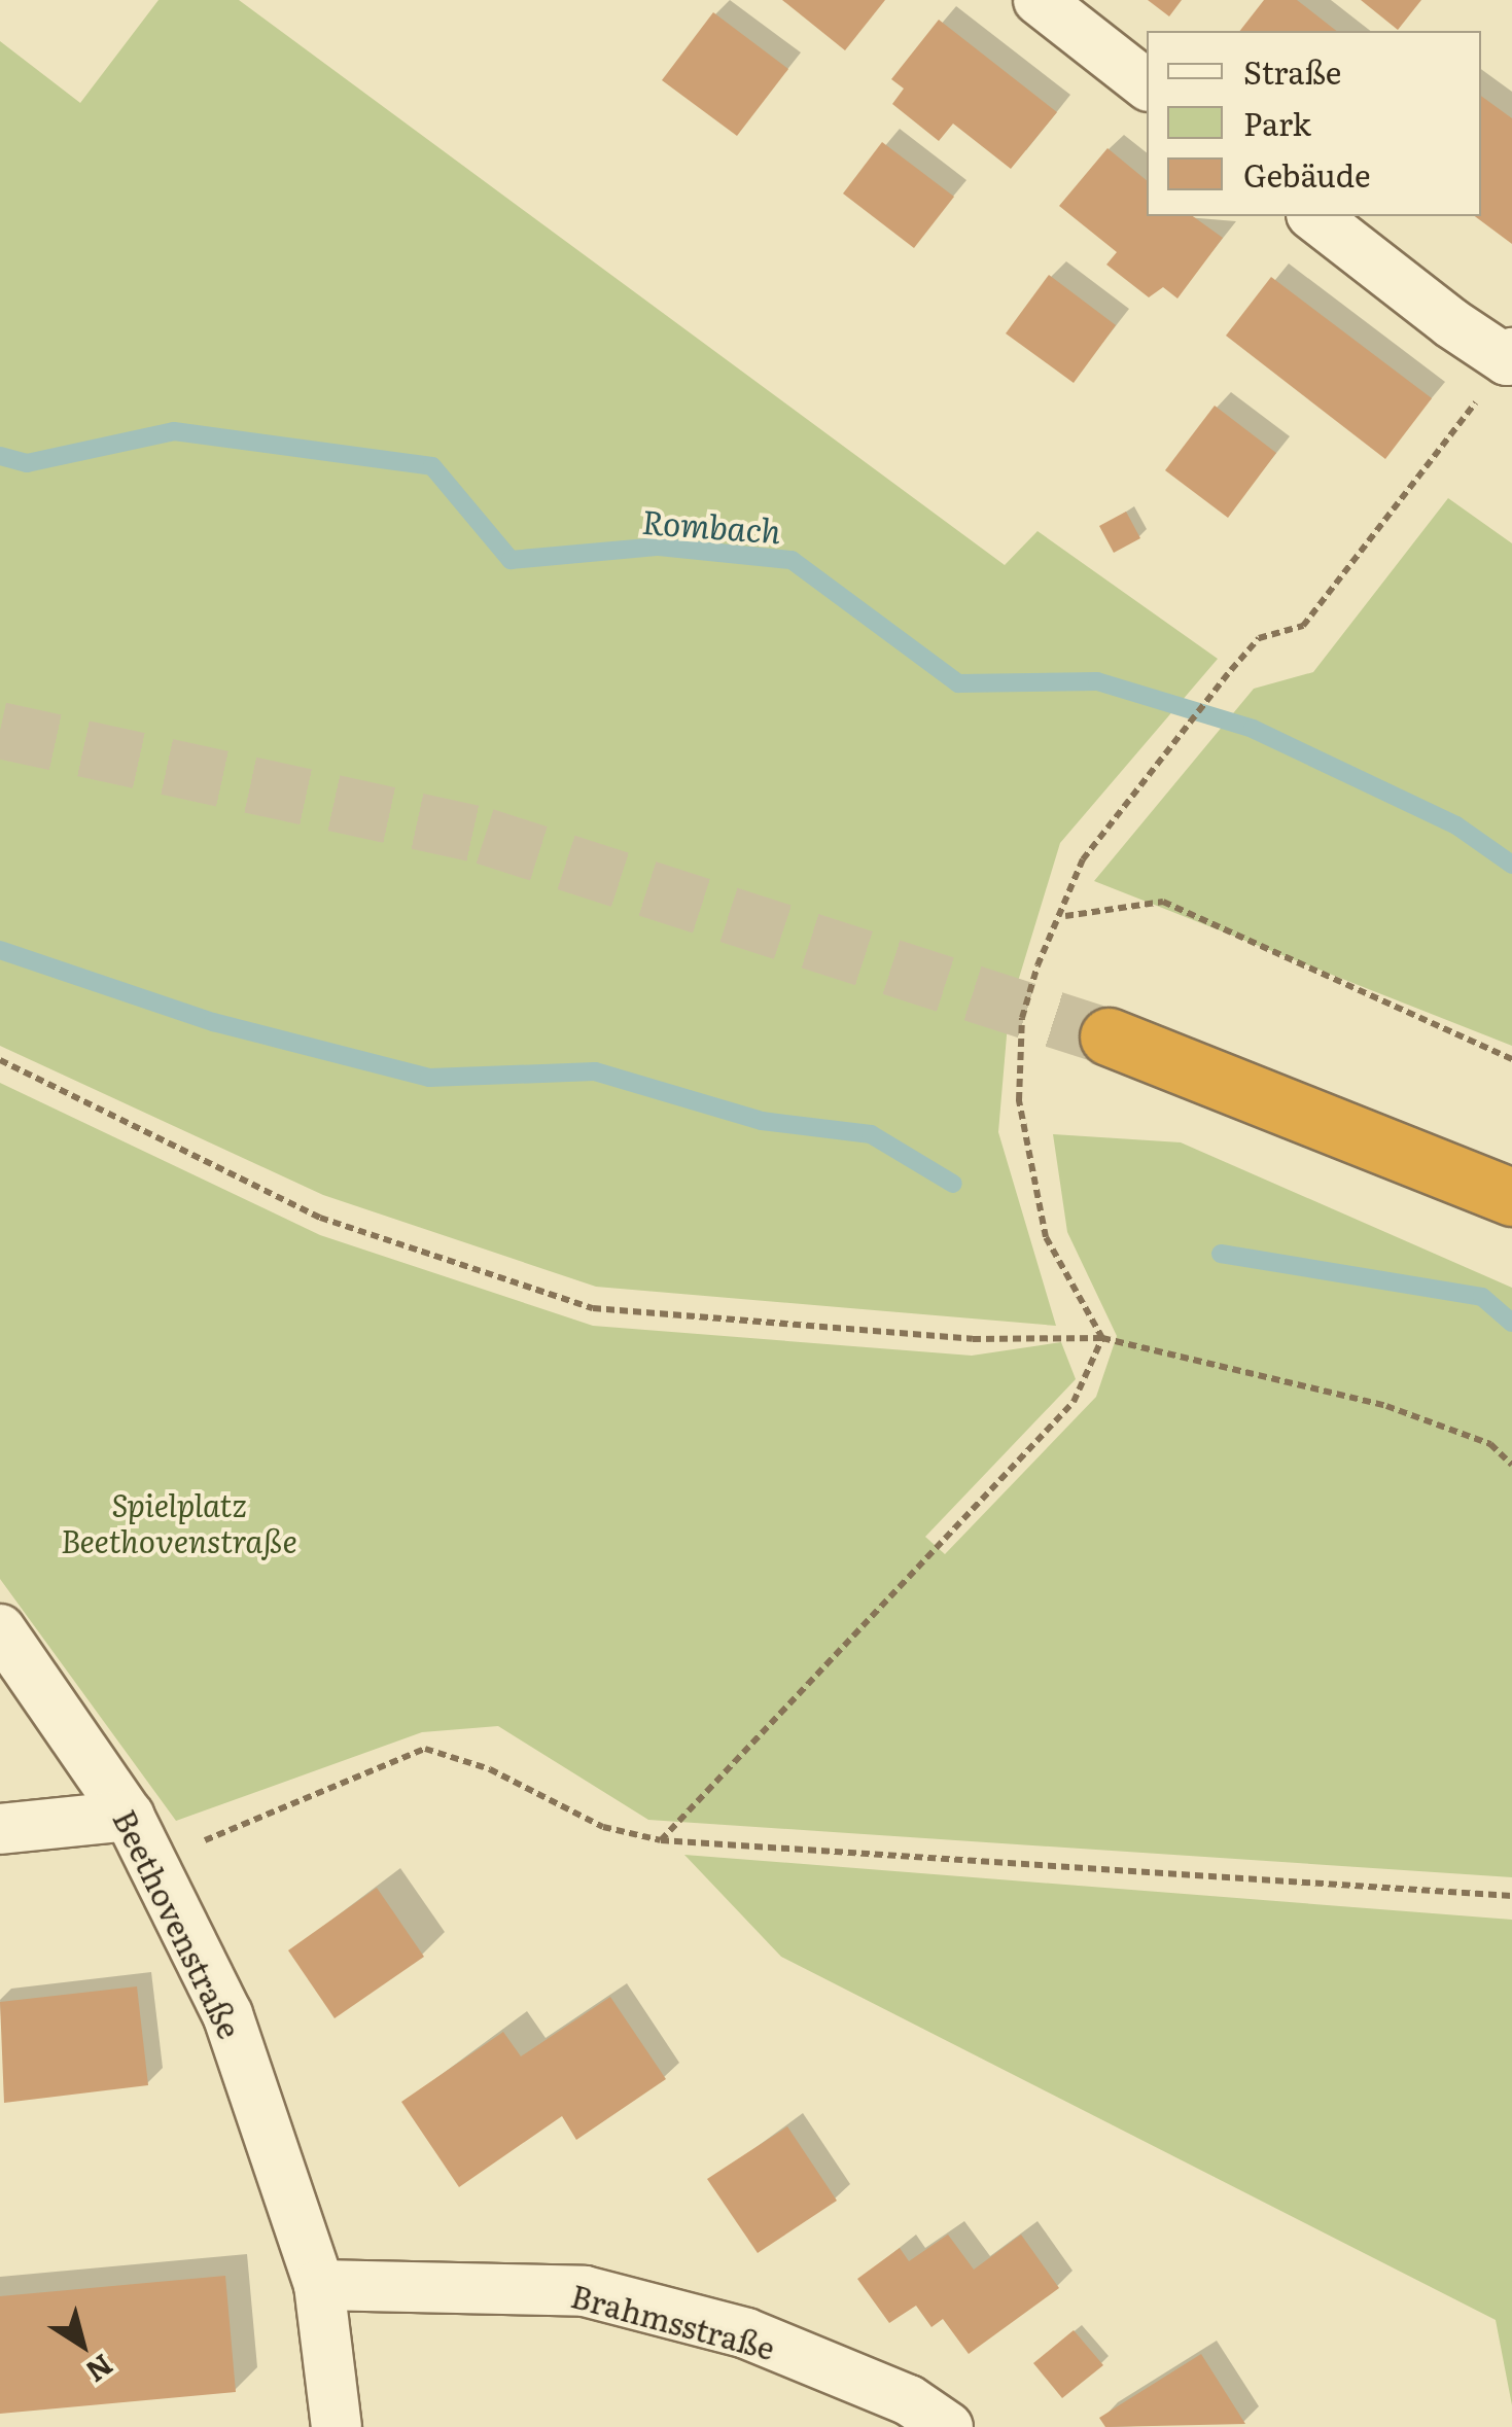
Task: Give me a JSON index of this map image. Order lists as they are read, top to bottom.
{
  "streets": {
    "street": ["Beethovenstraße", "Brahmsstraße"]
  },
  "crossings": [
    ["Beethovenstraße", "Brahmsstraße"]
  ],
  "water": ["Rombach"],
  "parks": ["Spielplatz Beethovenstraße"],
  "legend": ["Straße", "Park", "Gebäude"],
  "north": "bottom right"
}
